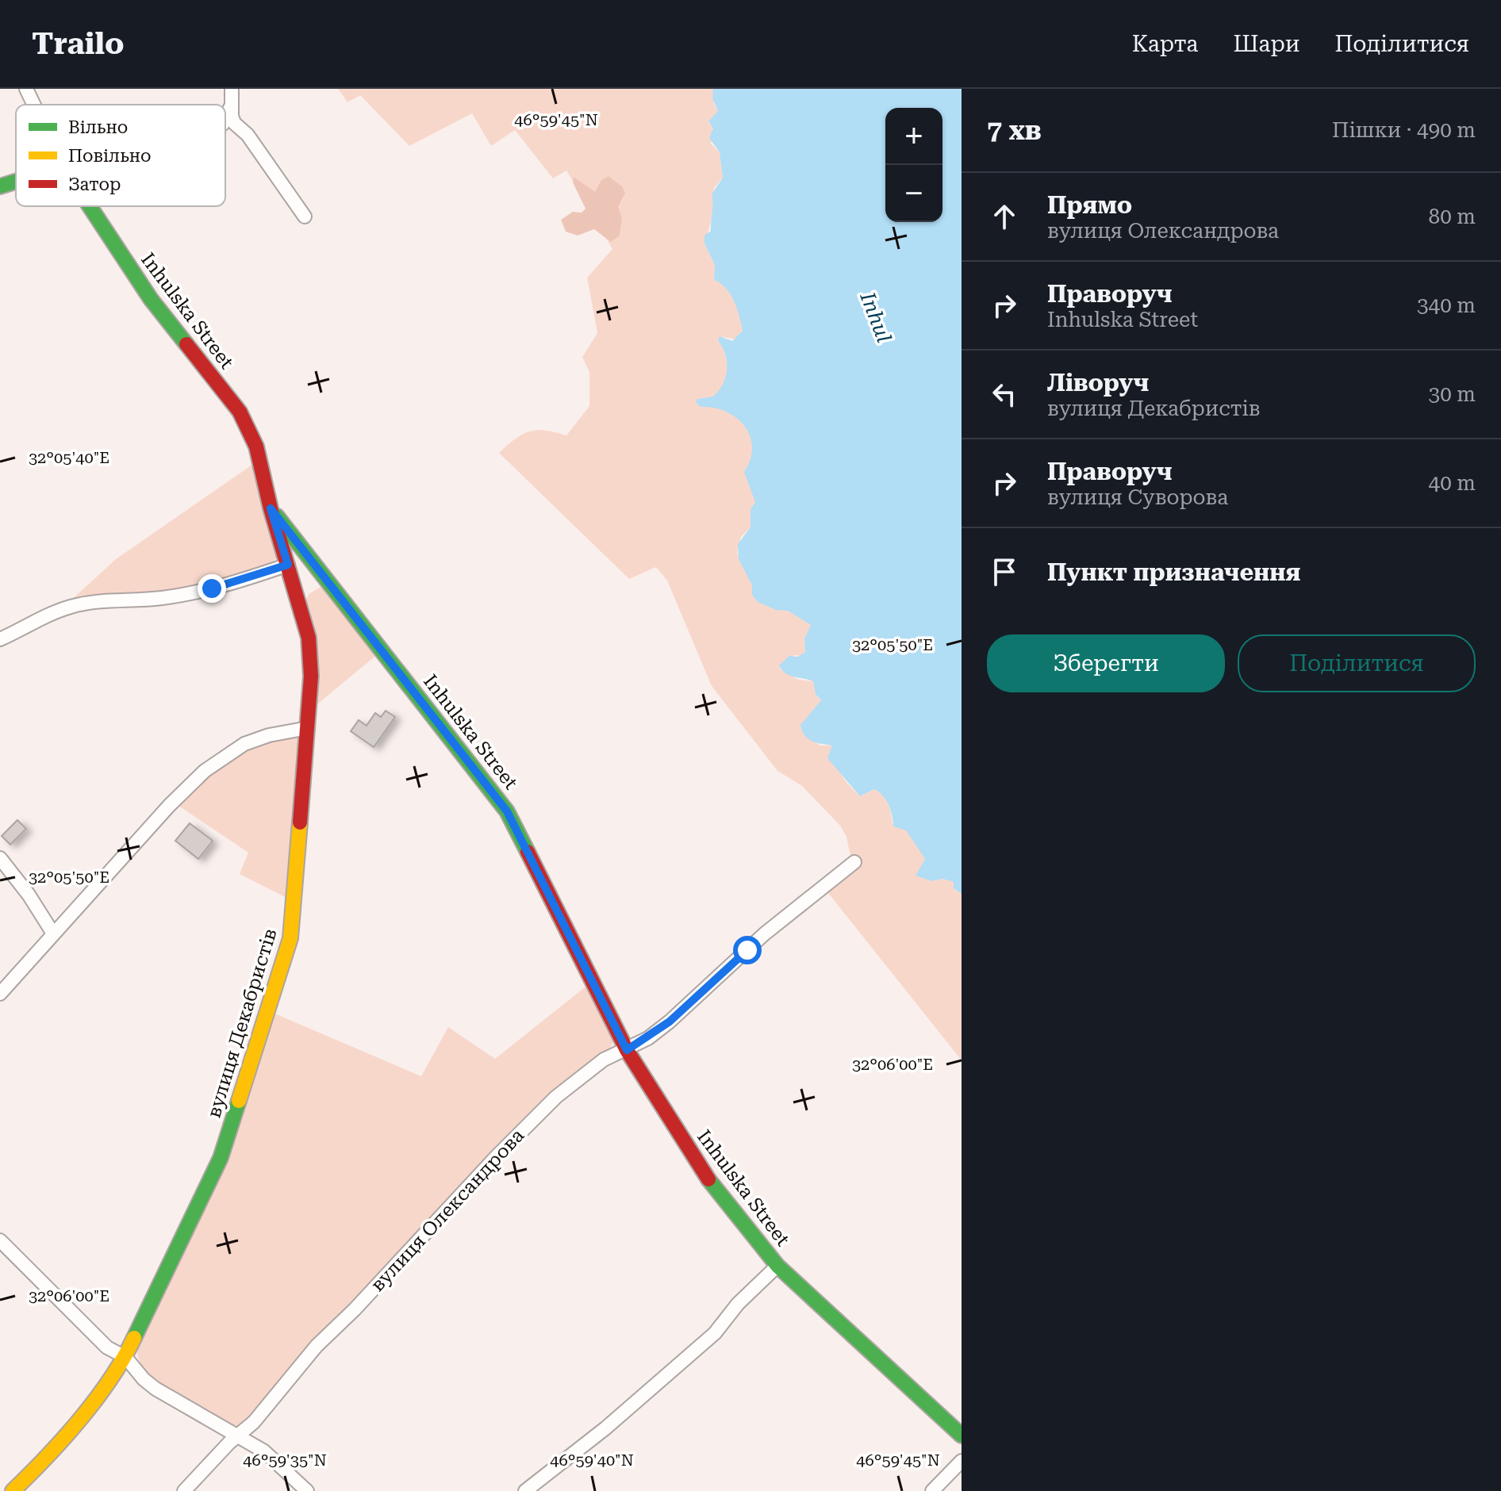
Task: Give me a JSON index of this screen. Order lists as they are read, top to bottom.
{
  "streets": {
    "street": ["Inhulska Street", "вулиця Декабристів", "вулиця Олександрова"]
  },
  "crossings": [
    ["Inhulska Street", "вулиця Декабристів"],
    ["Inhulska Street", "вулиця Олександрова"]
  ],
  "water": ["Inhul"],
  "legend": ["Вільно", "Повільно", "Затор"],
  "page": {
    "header": "Trailo",
    "nav": ["Карта", "Шари", "Поділитися"],
    "heading": ["7 хв", "Пішки · 490 m"],
    "map_buttons": ["+", "−"],
    "list": [
      ["Прямо", "вулиця Олександрова", "80 m"],
      ["Праворуч", "Inhulska Street", "340 m"],
      ["Ліворуч", "вулиця Декабристів", "30 m"],
      ["Праворуч", "вулиця Суворова", "40 m"],
      "Пункт призначення"
    ],
    "buttons": ["Зберегти", "Поділитися"]
  },
  "coordinates": [
    "46°59'45\"N",
    "32°05'40\"E",
    "32°05'50\"E",
    "32°06'00\"E",
    "46°59'35\"N",
    "46°59'40\"N"
  ]
}
